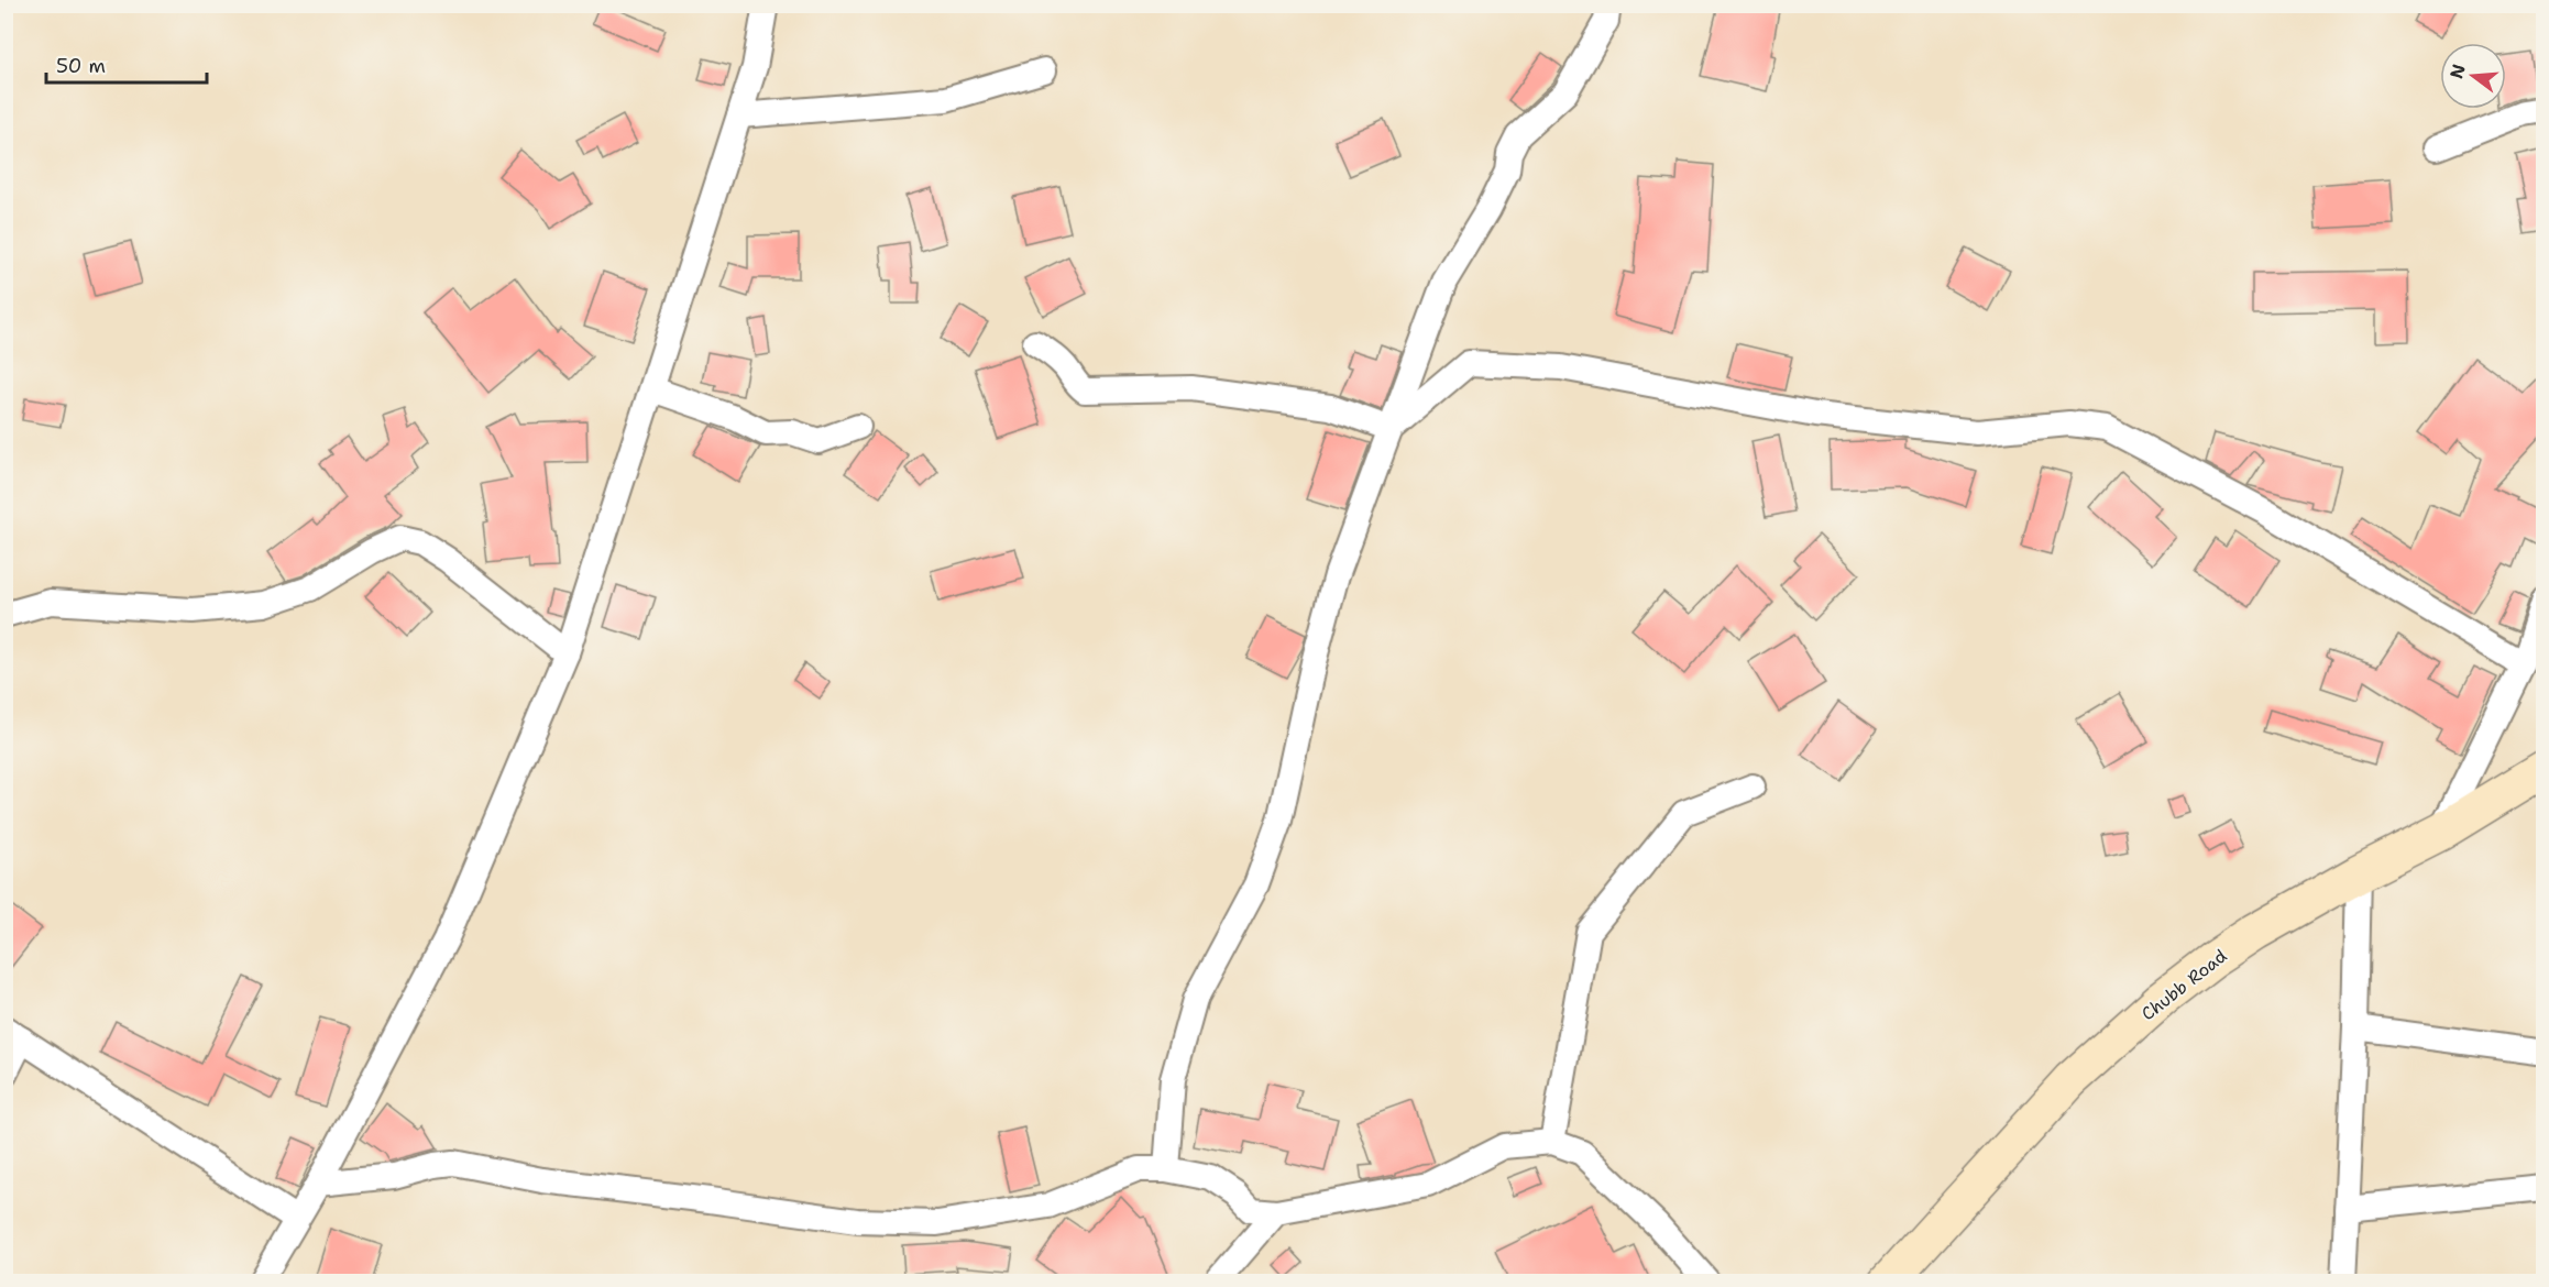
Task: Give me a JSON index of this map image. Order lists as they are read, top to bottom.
{
  "streets": {
    "street": ["Chubb Road"]
  },
  "scale_bar": "50 m",
  "north": "left"
}
